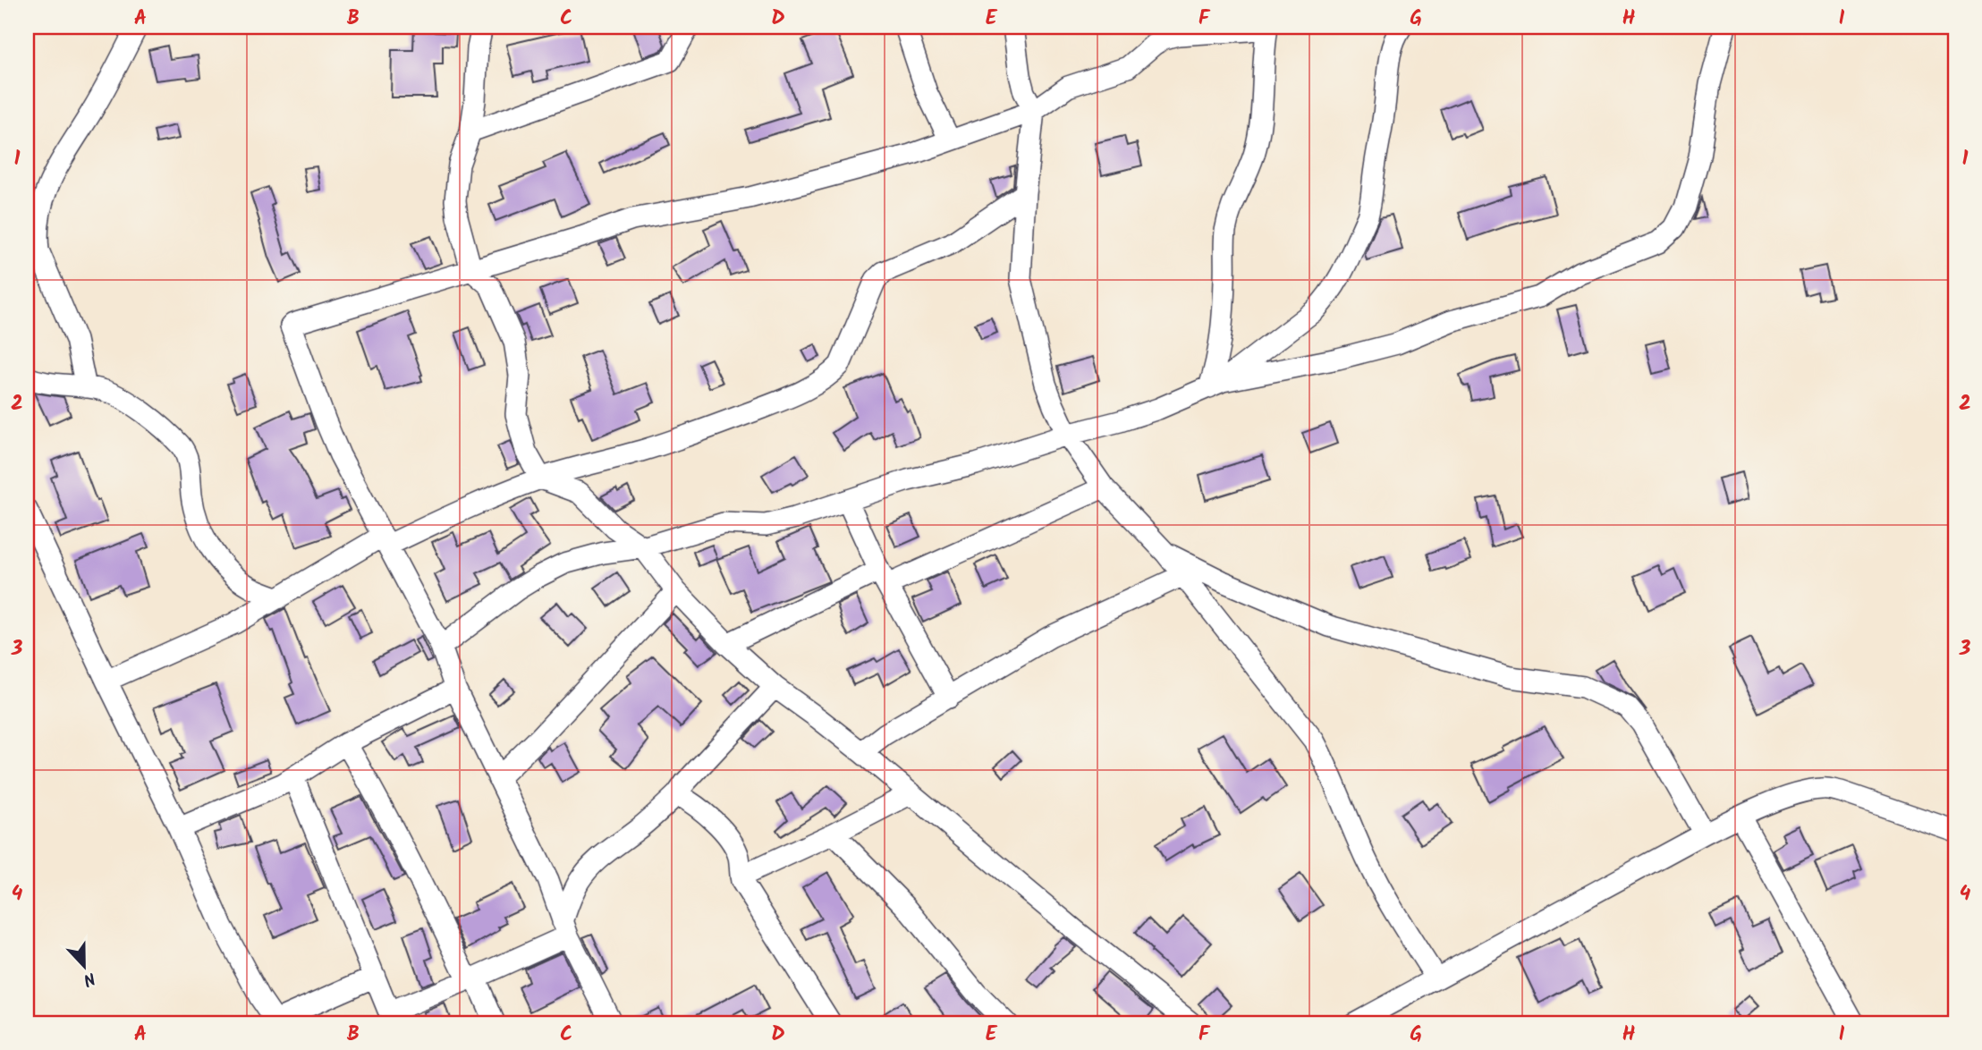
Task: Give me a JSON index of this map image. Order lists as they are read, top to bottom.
{
  "north": "bottom",
  "grid": {
    "columns": [
      "A",
      "B",
      "C",
      "D",
      "E",
      "F",
      "G",
      "H",
      "I"
    ],
    "rows": [
      "1",
      "2",
      "3",
      "4"
    ]
  }
}
